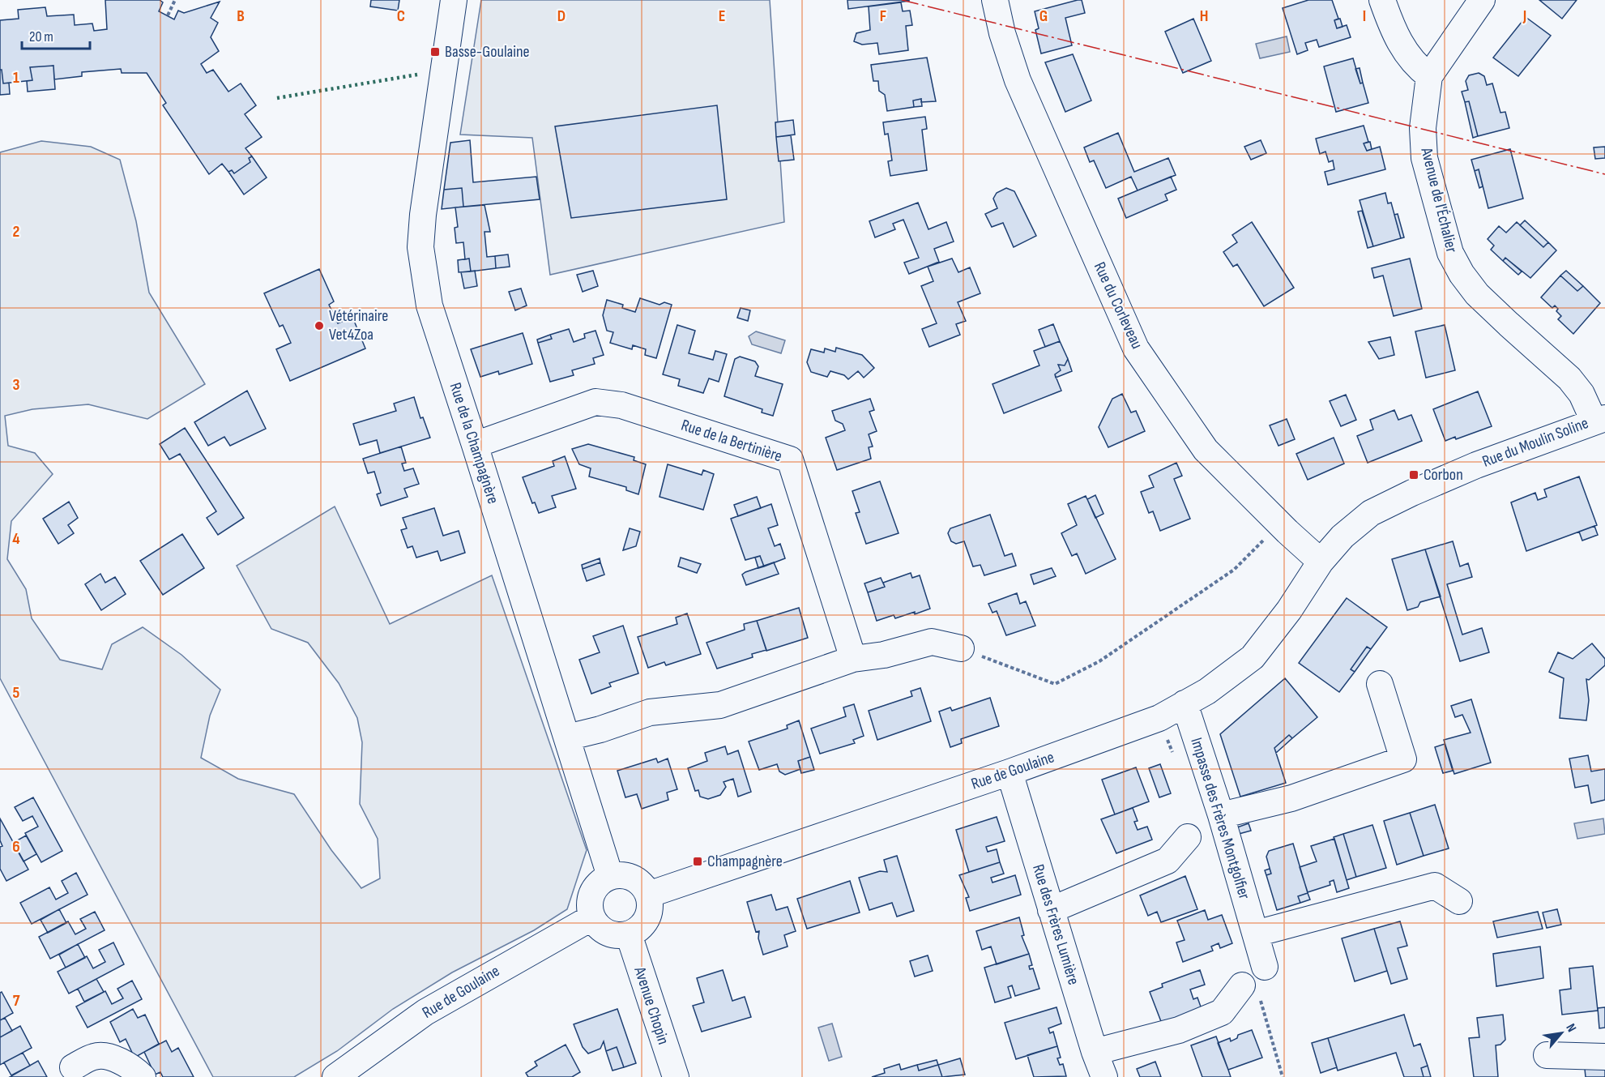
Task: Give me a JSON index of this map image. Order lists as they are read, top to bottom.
{
  "streets": {
    "street": [
      "Avenue de l'Échalier",
      "Rue du Corleveau",
      "Rue de la Bertinière",
      "Rue du Moulin Soline",
      "Rue de la Champagnère",
      "Rue de Goulaine",
      "Impasse des Frères Montgolfier",
      "Rue des Frères Lumière",
      "Avenue Chopin"
    ]
  },
  "crossings": [
    ["Avenue de l'Échalier", "Rue du Moulin Soline"],
    ["Rue du Corleveau", "Rue du Moulin Soline"],
    ["Rue du Corleveau", "Rue de Goulaine"],
    ["Rue de la Bertinière", "Rue de la Champagnère"],
    ["Rue du Moulin Soline", "Rue de Goulaine"],
    ["Rue de la Champagnère", "Rue de Goulaine"],
    ["Rue de la Champagnère", "Avenue Chopin"],
    ["Rue de Goulaine", "Impasse des Frères Montgolfier"],
    ["Rue de Goulaine", "Rue des Frères Lumière"],
    ["Rue de Goulaine", "Avenue Chopin"]
  ],
  "places": {
    "transit": ["Basse-Goulaine", "Corbon", "Champagnère"],
    "other": ["Vétérinaire Vet4Zoa"]
  },
  "scale_bar": "20 m",
  "north": "top right",
  "grid": {
    "columns": [
      "B",
      "C",
      "D",
      "E",
      "F",
      "G",
      "H",
      "I",
      "J"
    ],
    "rows": [
      "1",
      "2",
      "3",
      "4",
      "5",
      "6",
      "7"
    ]
  }
}
